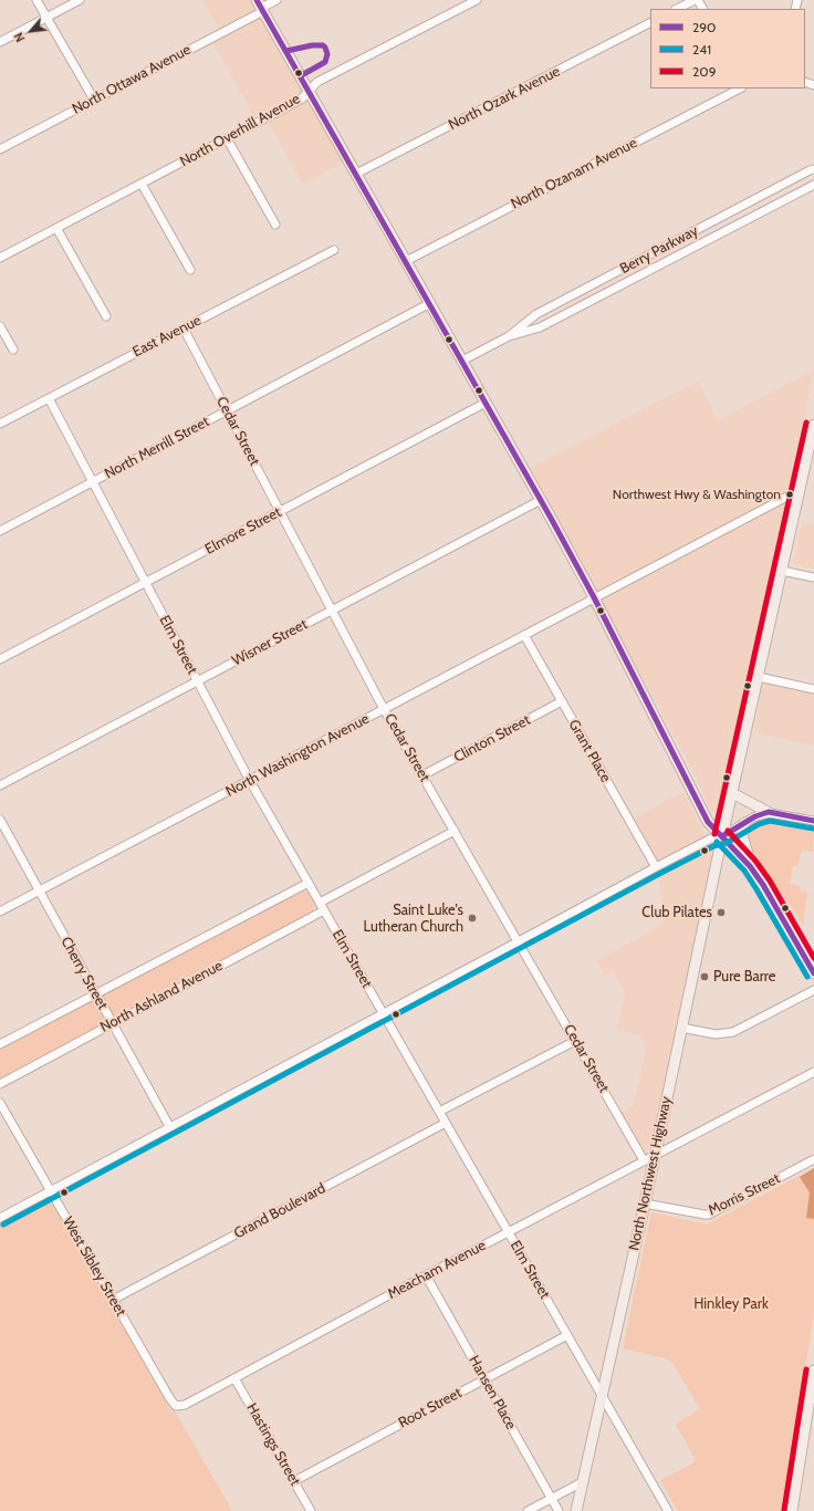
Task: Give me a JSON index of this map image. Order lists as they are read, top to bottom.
{
  "streets": {
    "main road": ["North Northwest Highway"],
    "street": [
      "North Ottawa Avenue",
      "North Ozark Avenue",
      "North Overhill Avenue",
      "North Ozanam Avenue",
      "Berry Parkway",
      "East Avenue",
      "Cedar Street",
      "North Merrill Street",
      "Elmore Street",
      "Wisner Street",
      "Elm Street",
      "Clinton Street",
      "Grant Place",
      "North Washington Avenue",
      "Cherry Street",
      "North Ashland Avenue",
      "Morris Street",
      "Grand Boulevard",
      "West Sibley Street",
      "Meacham Avenue",
      "Hansen Place",
      "Root Street",
      "Hastings Street"
    ]
  },
  "crossings": [
    ["East Avenue", "Cedar Street"],
    ["East Avenue", "Elm Street"],
    ["Cedar Street", "North Merrill Street"],
    ["Cedar Street", "Elmore Street"],
    ["Cedar Street", "Wisner Street"],
    ["Cedar Street", "Clinton Street"],
    ["Cedar Street", "North Washington Avenue"],
    ["Cedar Street", "North Ashland Avenue"],
    ["Cedar Street", "Meacham Avenue"],
    ["North Merrill Street", "Elm Street"],
    ["Elmore Street", "Elm Street"],
    ["Wisner Street", "Elm Street"],
    ["Elm Street", "North Washington Avenue"],
    ["Elm Street", "North Ashland Avenue"],
    ["Elm Street", "North Northwest Highway"],
    ["Elm Street", "Grand Boulevard"],
    ["Elm Street", "Meacham Avenue"],
    ["Elm Street", "Root Street"],
    ["Clinton Street", "Grant Place"],
    ["Grant Place", "North Washington Avenue"],
    ["North Washington Avenue", "Cherry Street"],
    ["North Washington Avenue", "North Northwest Highway"],
    ["Cherry Street", "North Ashland Avenue"],
    ["North Northwest Highway", "Morris Street"],
    ["North Northwest Highway", "Meacham Avenue"],
    ["Grand Boulevard", "West Sibley Street"],
    ["West Sibley Street", "Meacham Avenue"],
    ["Meacham Avenue", "Hansen Place"],
    ["Meacham Avenue", "Hastings Street"],
    ["Hansen Place", "Root Street"],
    ["Root Street", "Hastings Street"]
  ],
  "parks": ["Hinkley Park"],
  "places": [
    "Northwest Hwy & Washington",
    "Club Pilates",
    "Saint Luke's Lutheran Church",
    "Pure Barre"
  ],
  "lines": ["transit line 290", "transit line 209", "transit line 241"],
  "legend": ["290", "241", "209"],
  "north": "bottom left"
}
